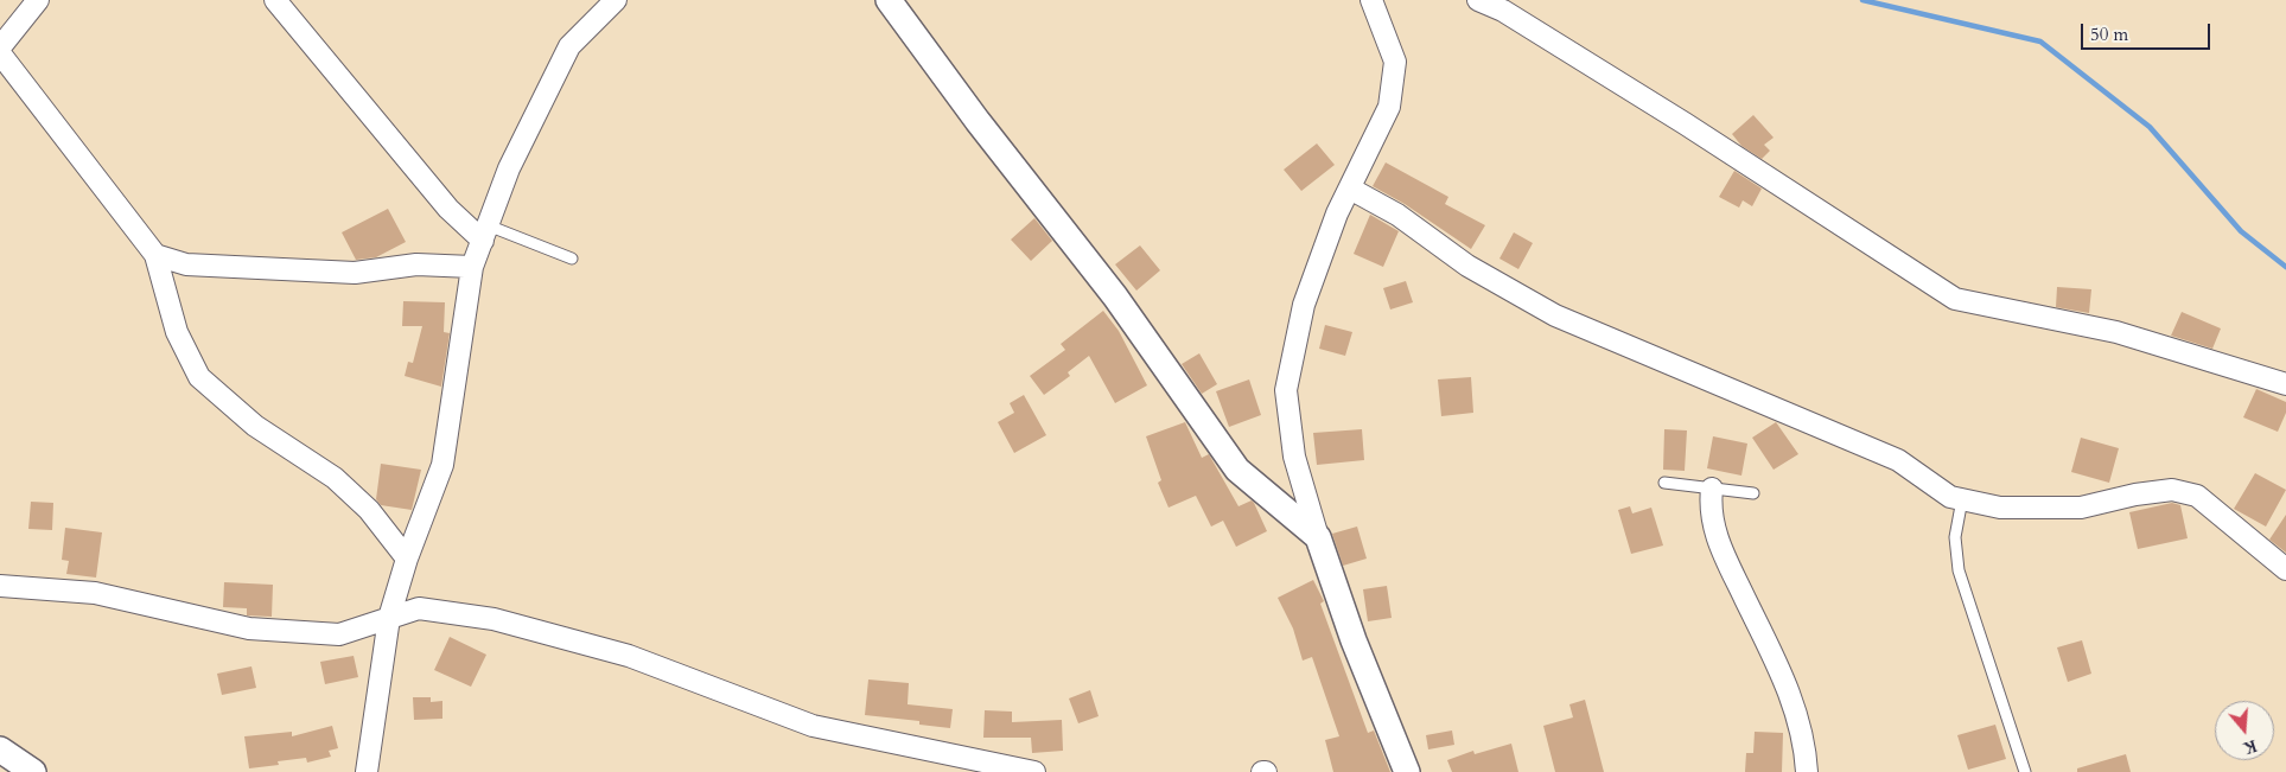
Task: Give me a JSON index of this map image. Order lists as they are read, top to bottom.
{
  "scale_bar": "50 m",
  "north": "bottom"
}
